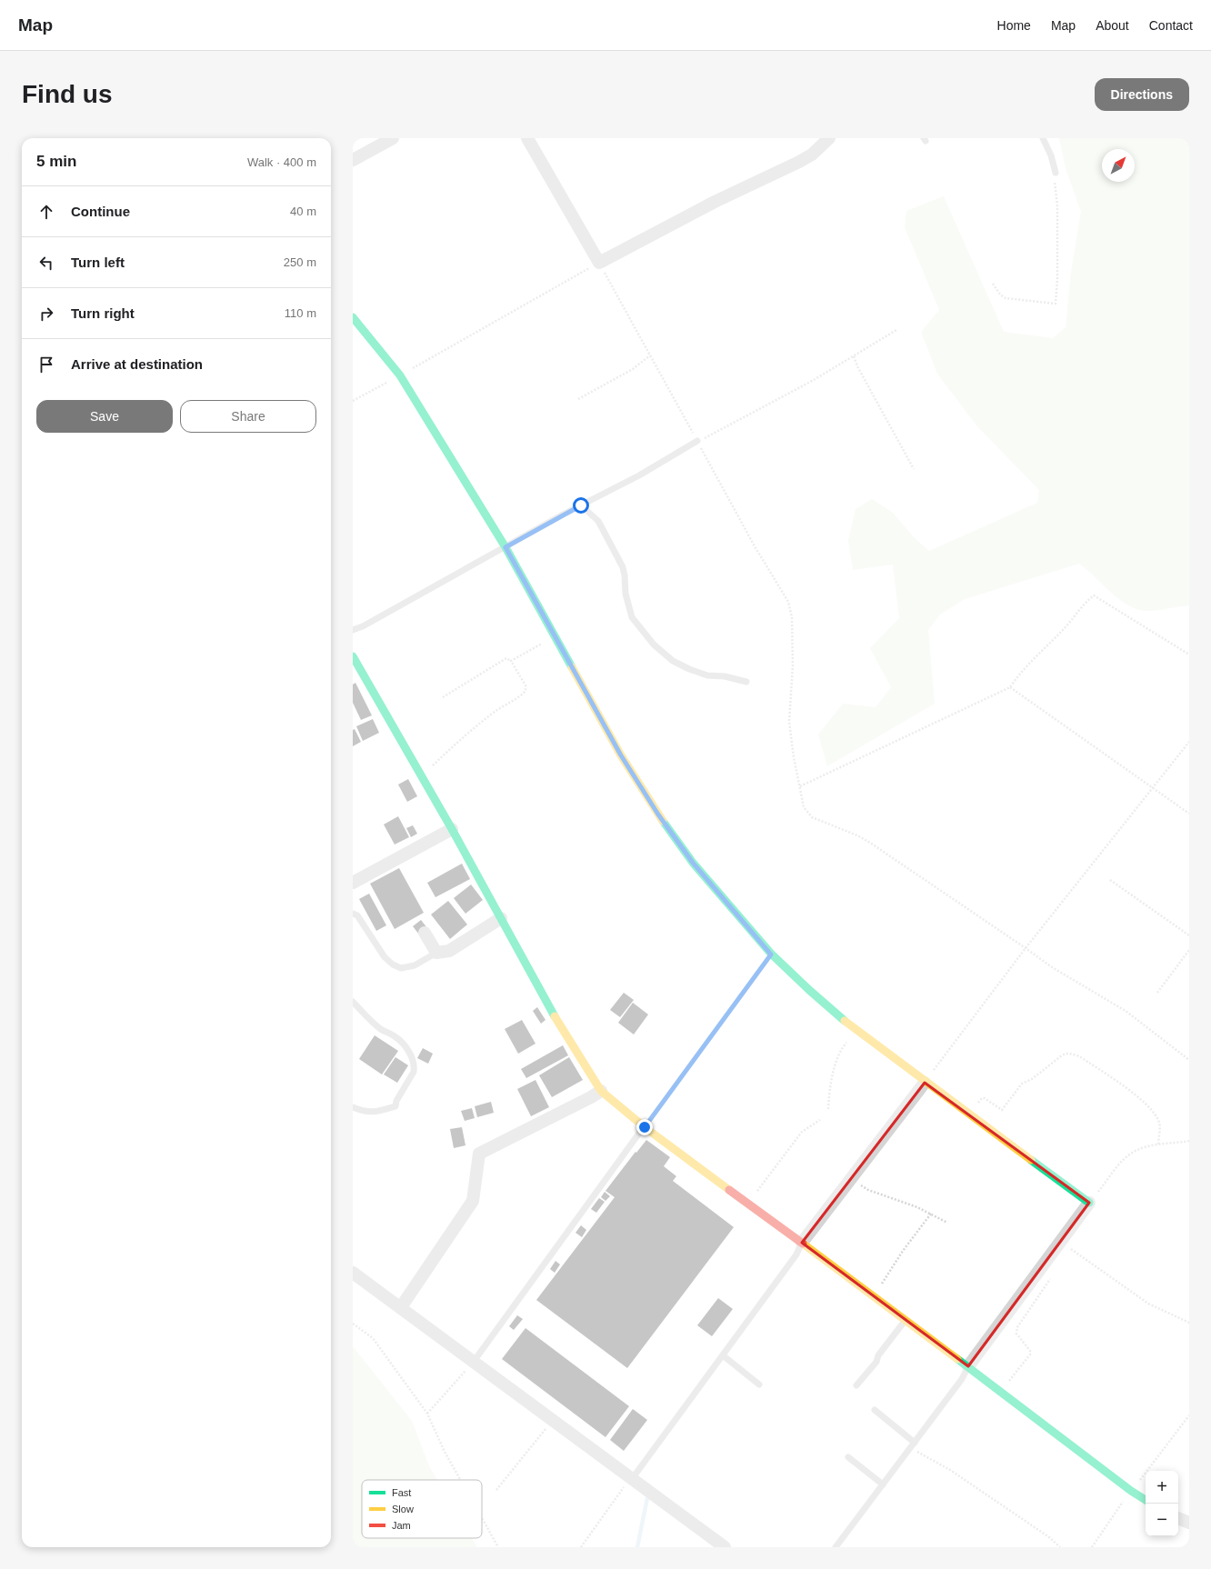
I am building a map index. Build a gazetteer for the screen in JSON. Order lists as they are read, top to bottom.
{
  "legend": ["Fast", "Slow", "Jam"],
  "north": "top right",
  "page": {
    "header": "Map",
    "nav": [
      "Home",
      "Map",
      "About",
      "Contact"
    ],
    "buttons": [
      "Directions",
      ["Save", "Share"]
    ],
    "title": "Find us",
    "heading": ["5 min", "Walk · 400 m"],
    "list": [
      ["Continue", "40 m"],
      ["Turn left", "250 m"],
      ["Turn right", "110 m"],
      "Arrive at destination"
    ],
    "map_buttons": ["+", "−"]
  }
}
